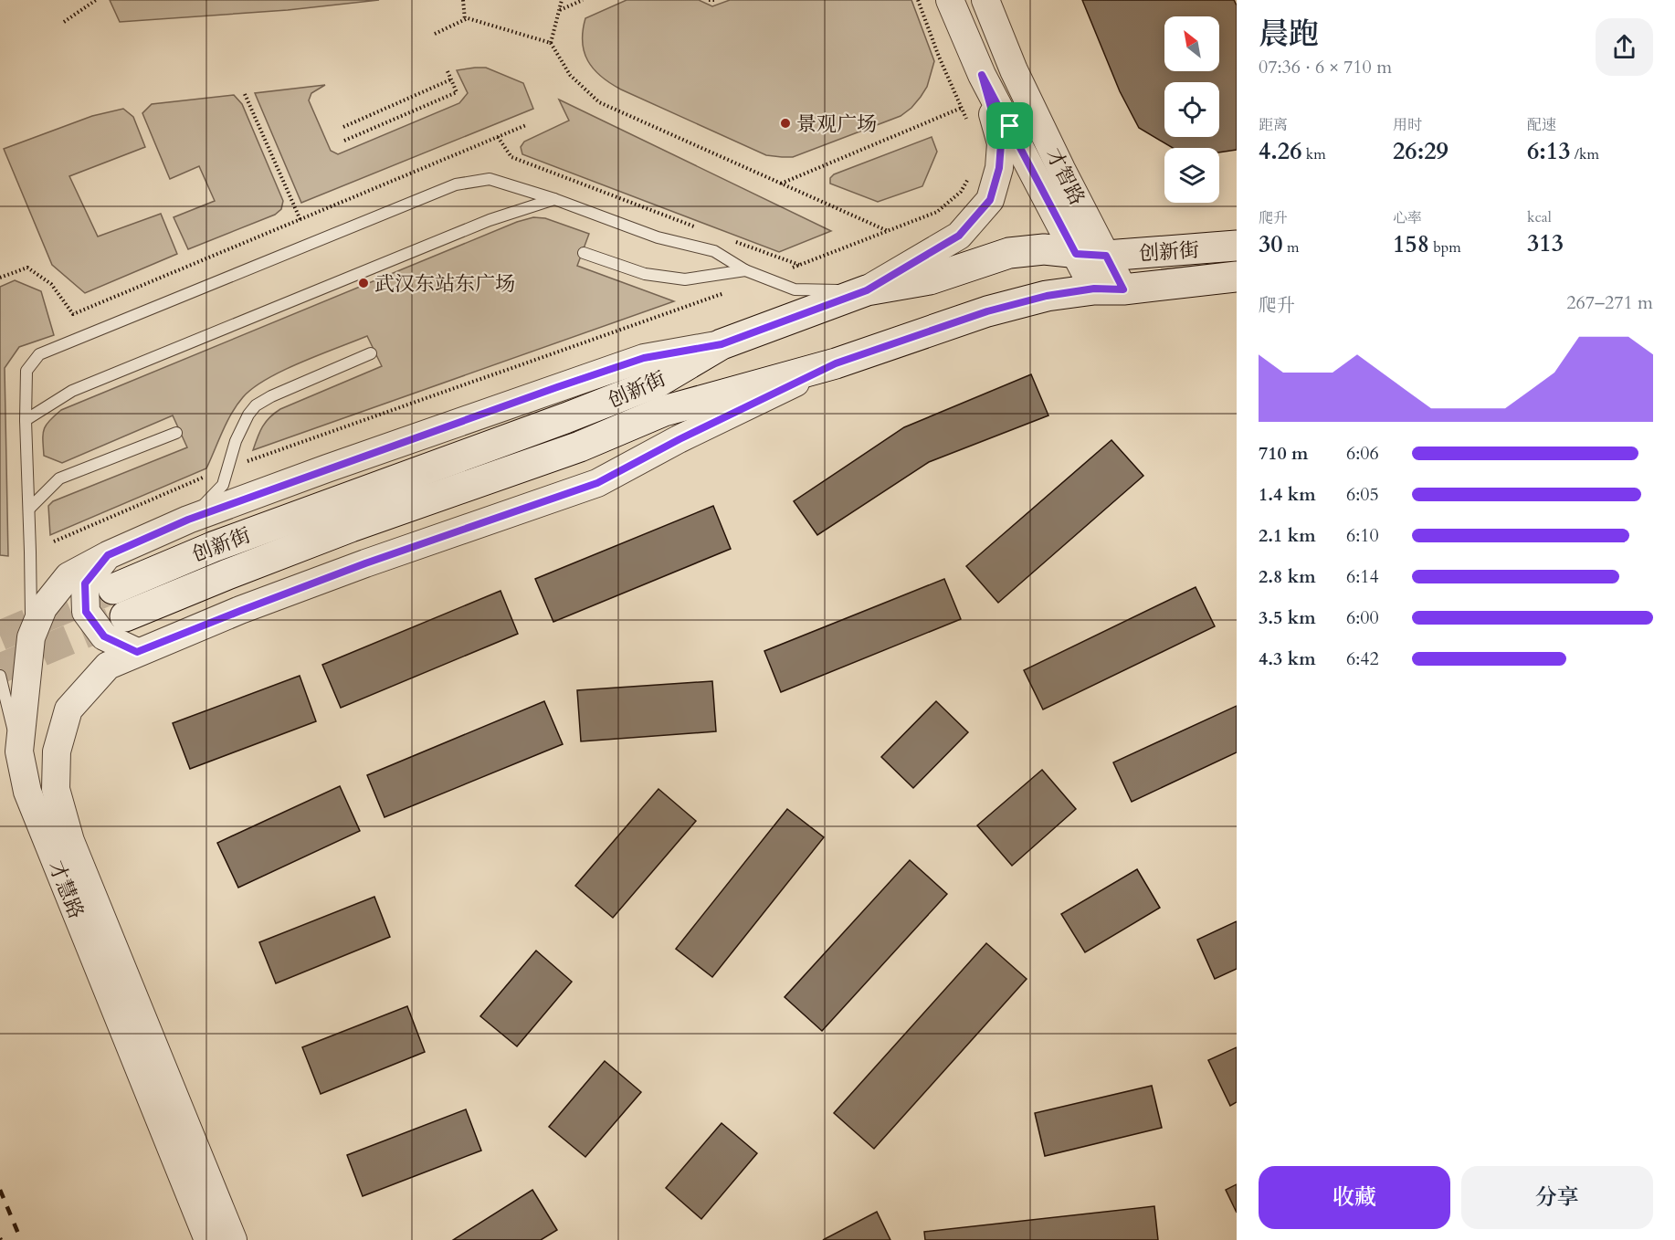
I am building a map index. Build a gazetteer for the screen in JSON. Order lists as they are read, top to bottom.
{
  "streets": {
    "main road": ["创新街"],
    "street": ["才智路", "才慧路"]
  },
  "crossings": [
    ["才智路", "创新街"],
    ["创新街", "才慧路"]
  ],
  "places": ["景观广场", "武汉东站东广场"],
  "north": "top left",
  "page": {
    "heading": ["晨跑", "07:36 · 6 × 710 m"],
    "stats": [
      ["距离", "4.26 km"],
      ["用时", "26:29"],
      ["配速", "6:13 /km"],
      ["爬升", "30 m"],
      ["心率", "158 bpm"],
      ["kcal", "313"]
    ],
    "chart": ["爬升", "267–271 m"],
    "list": [
      {
        "name": "710 m",
        "note": "6:06"
      },
      {
        "name": "1.4 km",
        "note": "6:05"
      },
      {
        "name": "2.1 km",
        "note": "6:10"
      },
      {
        "name": "2.8 km",
        "note": "6:14"
      },
      {
        "name": "3.5 km",
        "note": "6:00"
      },
      {
        "name": "4.3 km",
        "note": "6:42"
      }
    ],
    "buttons": ["收藏", "分享"]
  }
}
